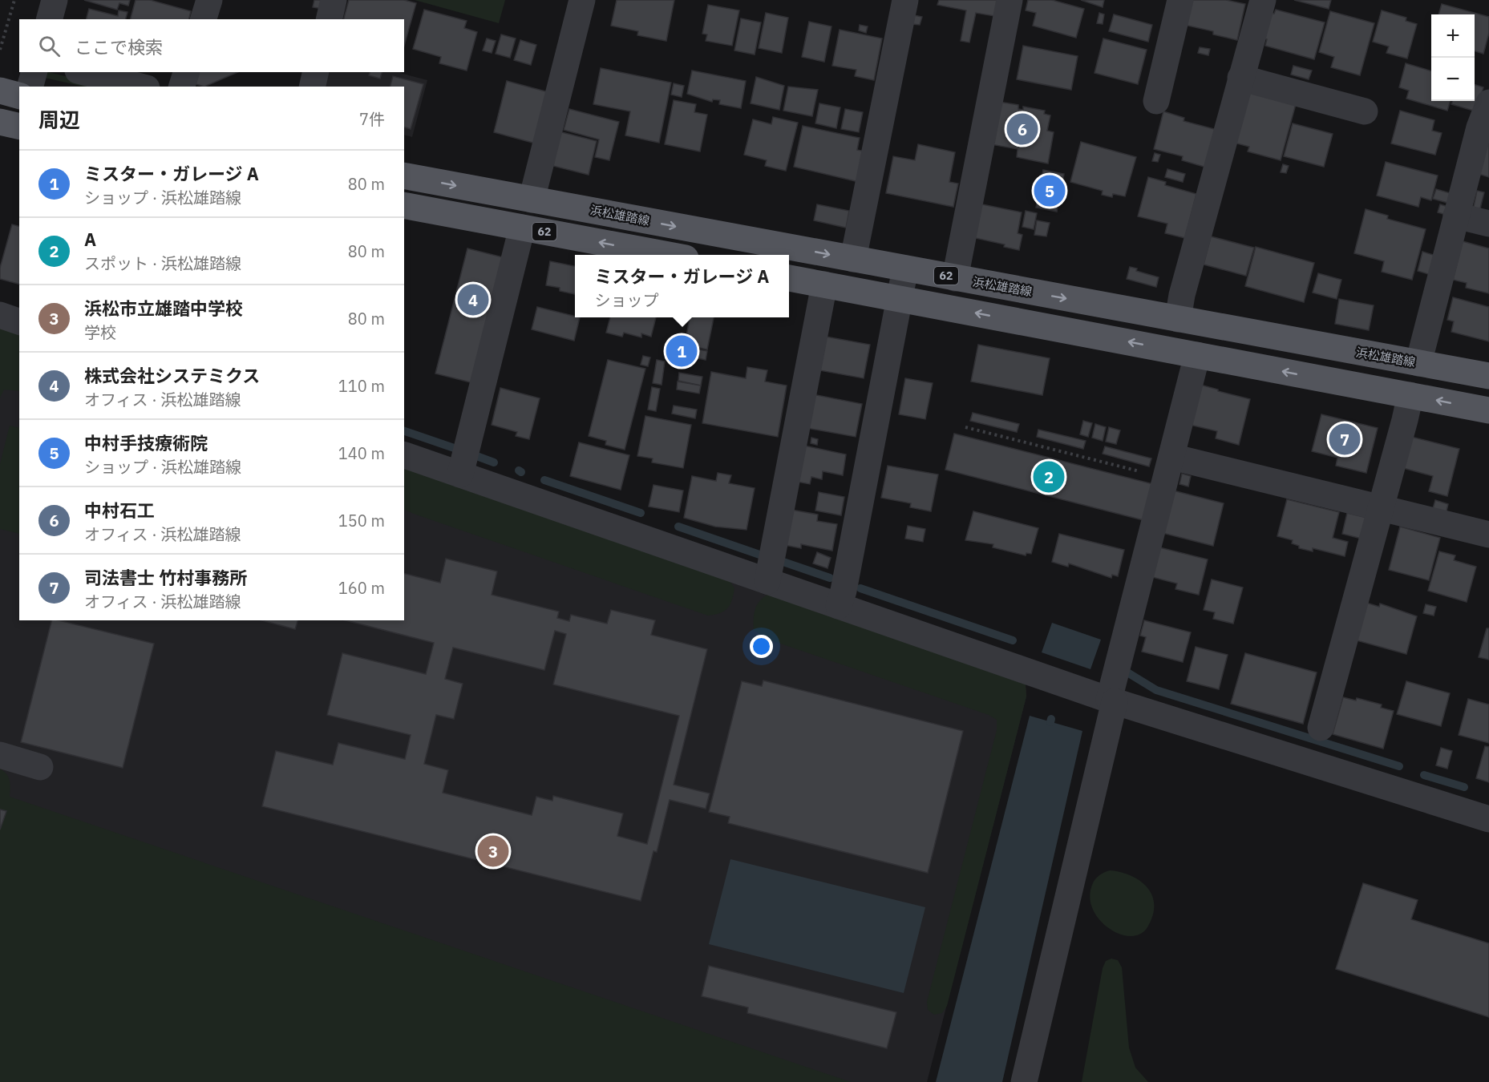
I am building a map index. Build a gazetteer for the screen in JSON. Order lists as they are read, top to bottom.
{
  "streets": {
    "main road": ["浜松雄踏線", "62"]
  },
  "page": {
    "map_buttons": ["+", "−"],
    "search": "ここで検索",
    "heading": ["周辺", "7件"],
    "pins": [
      "6",
      "5",
      "4",
      "1",
      "7",
      "2",
      "3"
    ],
    "list": [
      {
        "mark": "1",
        "name": "ミスター・ガレージ A",
        "note": "ショップ · 浜松雄踏線",
        "value": "80 m"
      },
      {
        "mark": "2",
        "name": "A",
        "note": "スポット · 浜松雄踏線",
        "value": "80 m"
      },
      {
        "mark": "3",
        "name": "浜松市立雄踏中学校",
        "note": "学校",
        "value": "80 m"
      },
      {
        "mark": "4",
        "name": "株式会社システミクス",
        "note": "オフィス · 浜松雄踏線",
        "value": "110 m"
      },
      {
        "mark": "5",
        "name": "中村手技療術院",
        "note": "ショップ · 浜松雄踏線",
        "value": "140 m"
      },
      {
        "mark": "6",
        "name": "中村石工",
        "note": "オフィス · 浜松雄踏線",
        "value": "150 m"
      },
      {
        "mark": "7",
        "name": "司法書士 竹村事務所",
        "note": "オフィス · 浜松雄踏線",
        "value": "160 m"
      }
    ],
    "popup": ["ミスター・ガレージ A", "ショップ"]
  }
}
